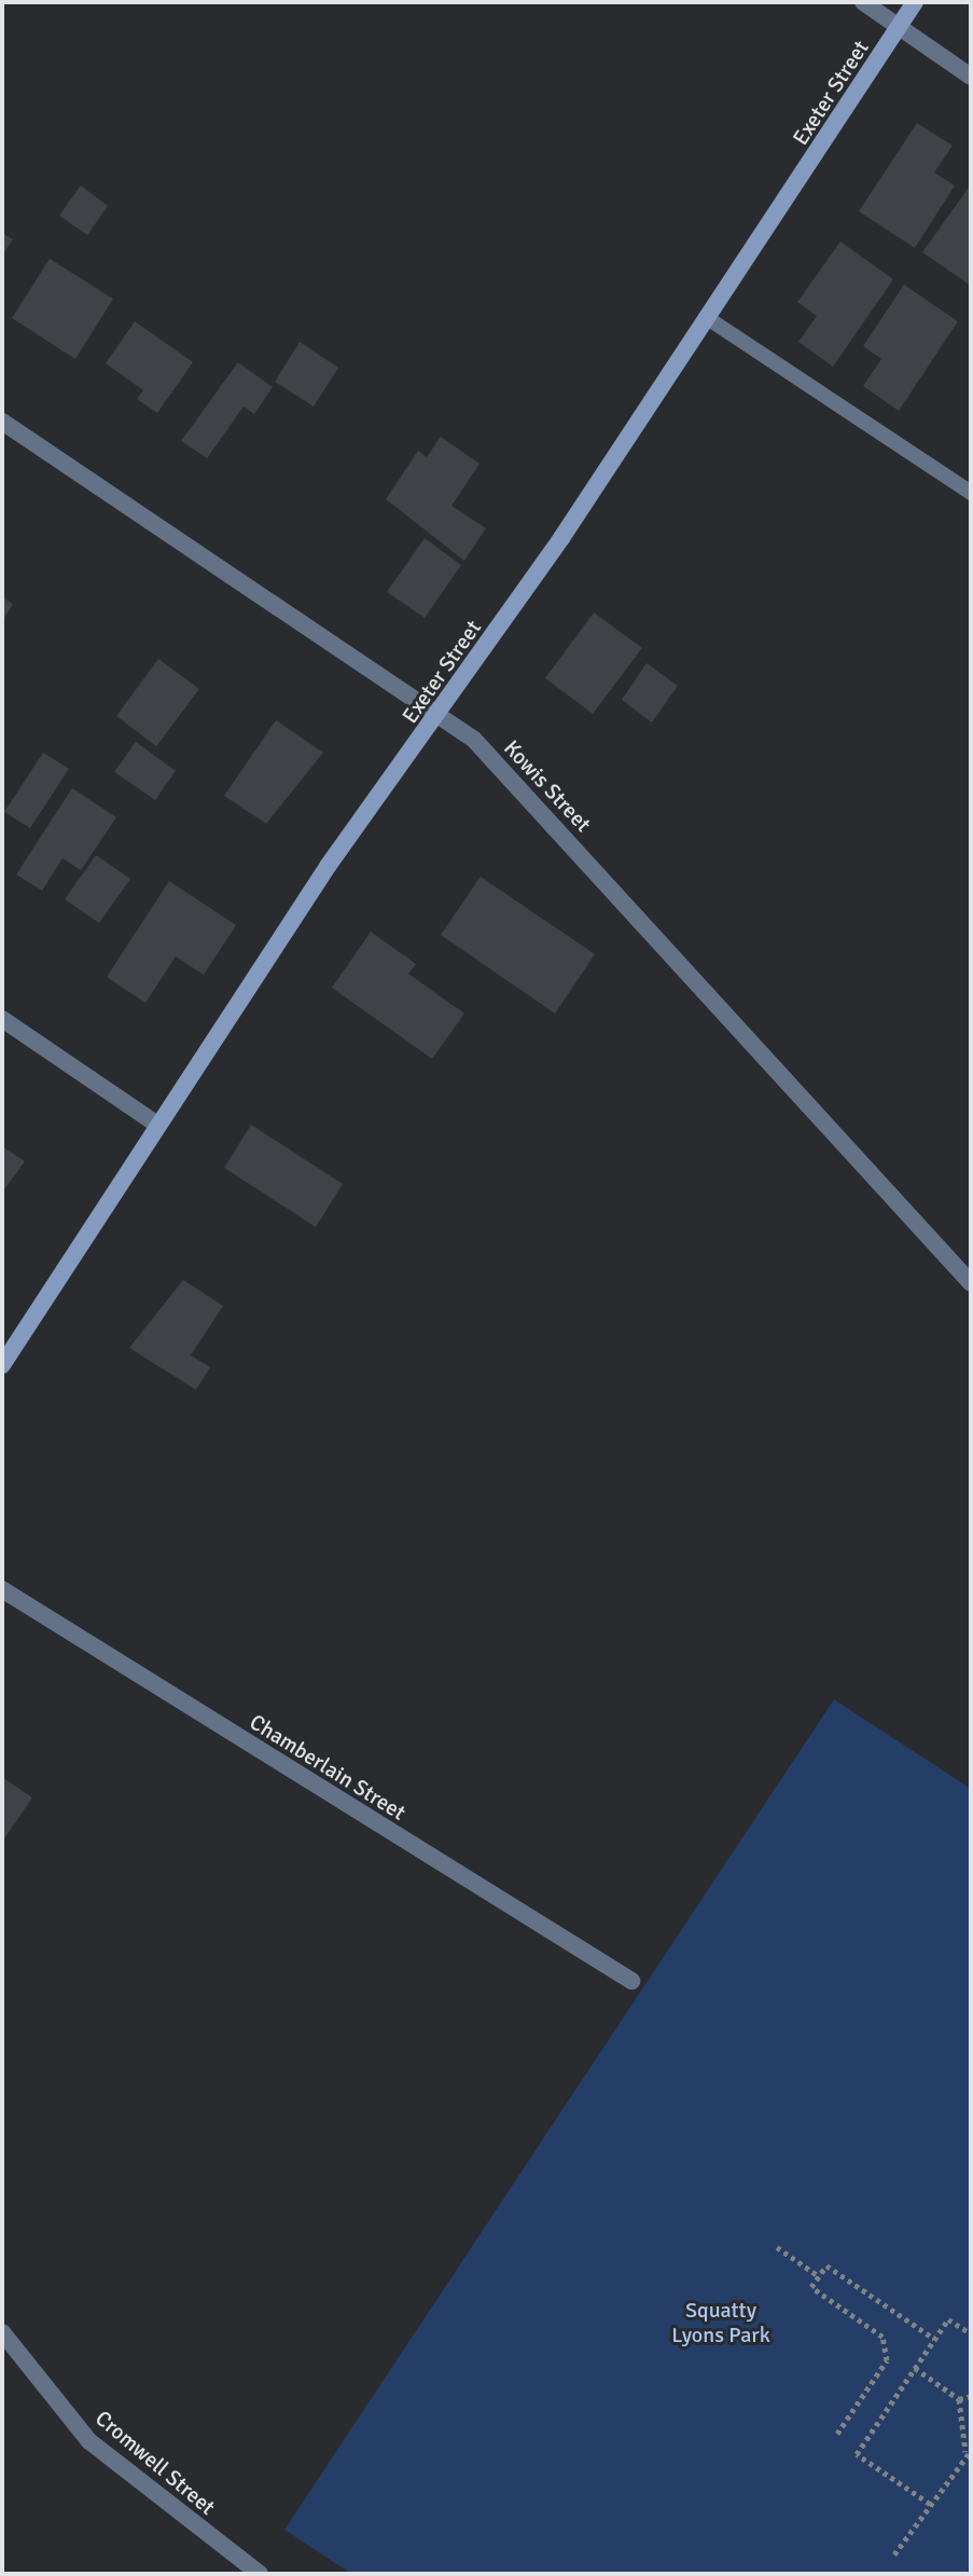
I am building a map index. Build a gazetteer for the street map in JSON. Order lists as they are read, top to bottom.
{
  "streets": {
    "street": [
      "Exeter Street",
      "Kowis Street",
      "Chamberlain Street",
      "Cromwell Street"
    ]
  },
  "crossings": [
    ["Exeter Street", "Kowis Street"]
  ],
  "parks": ["Squatty Lyons Park"]
}
